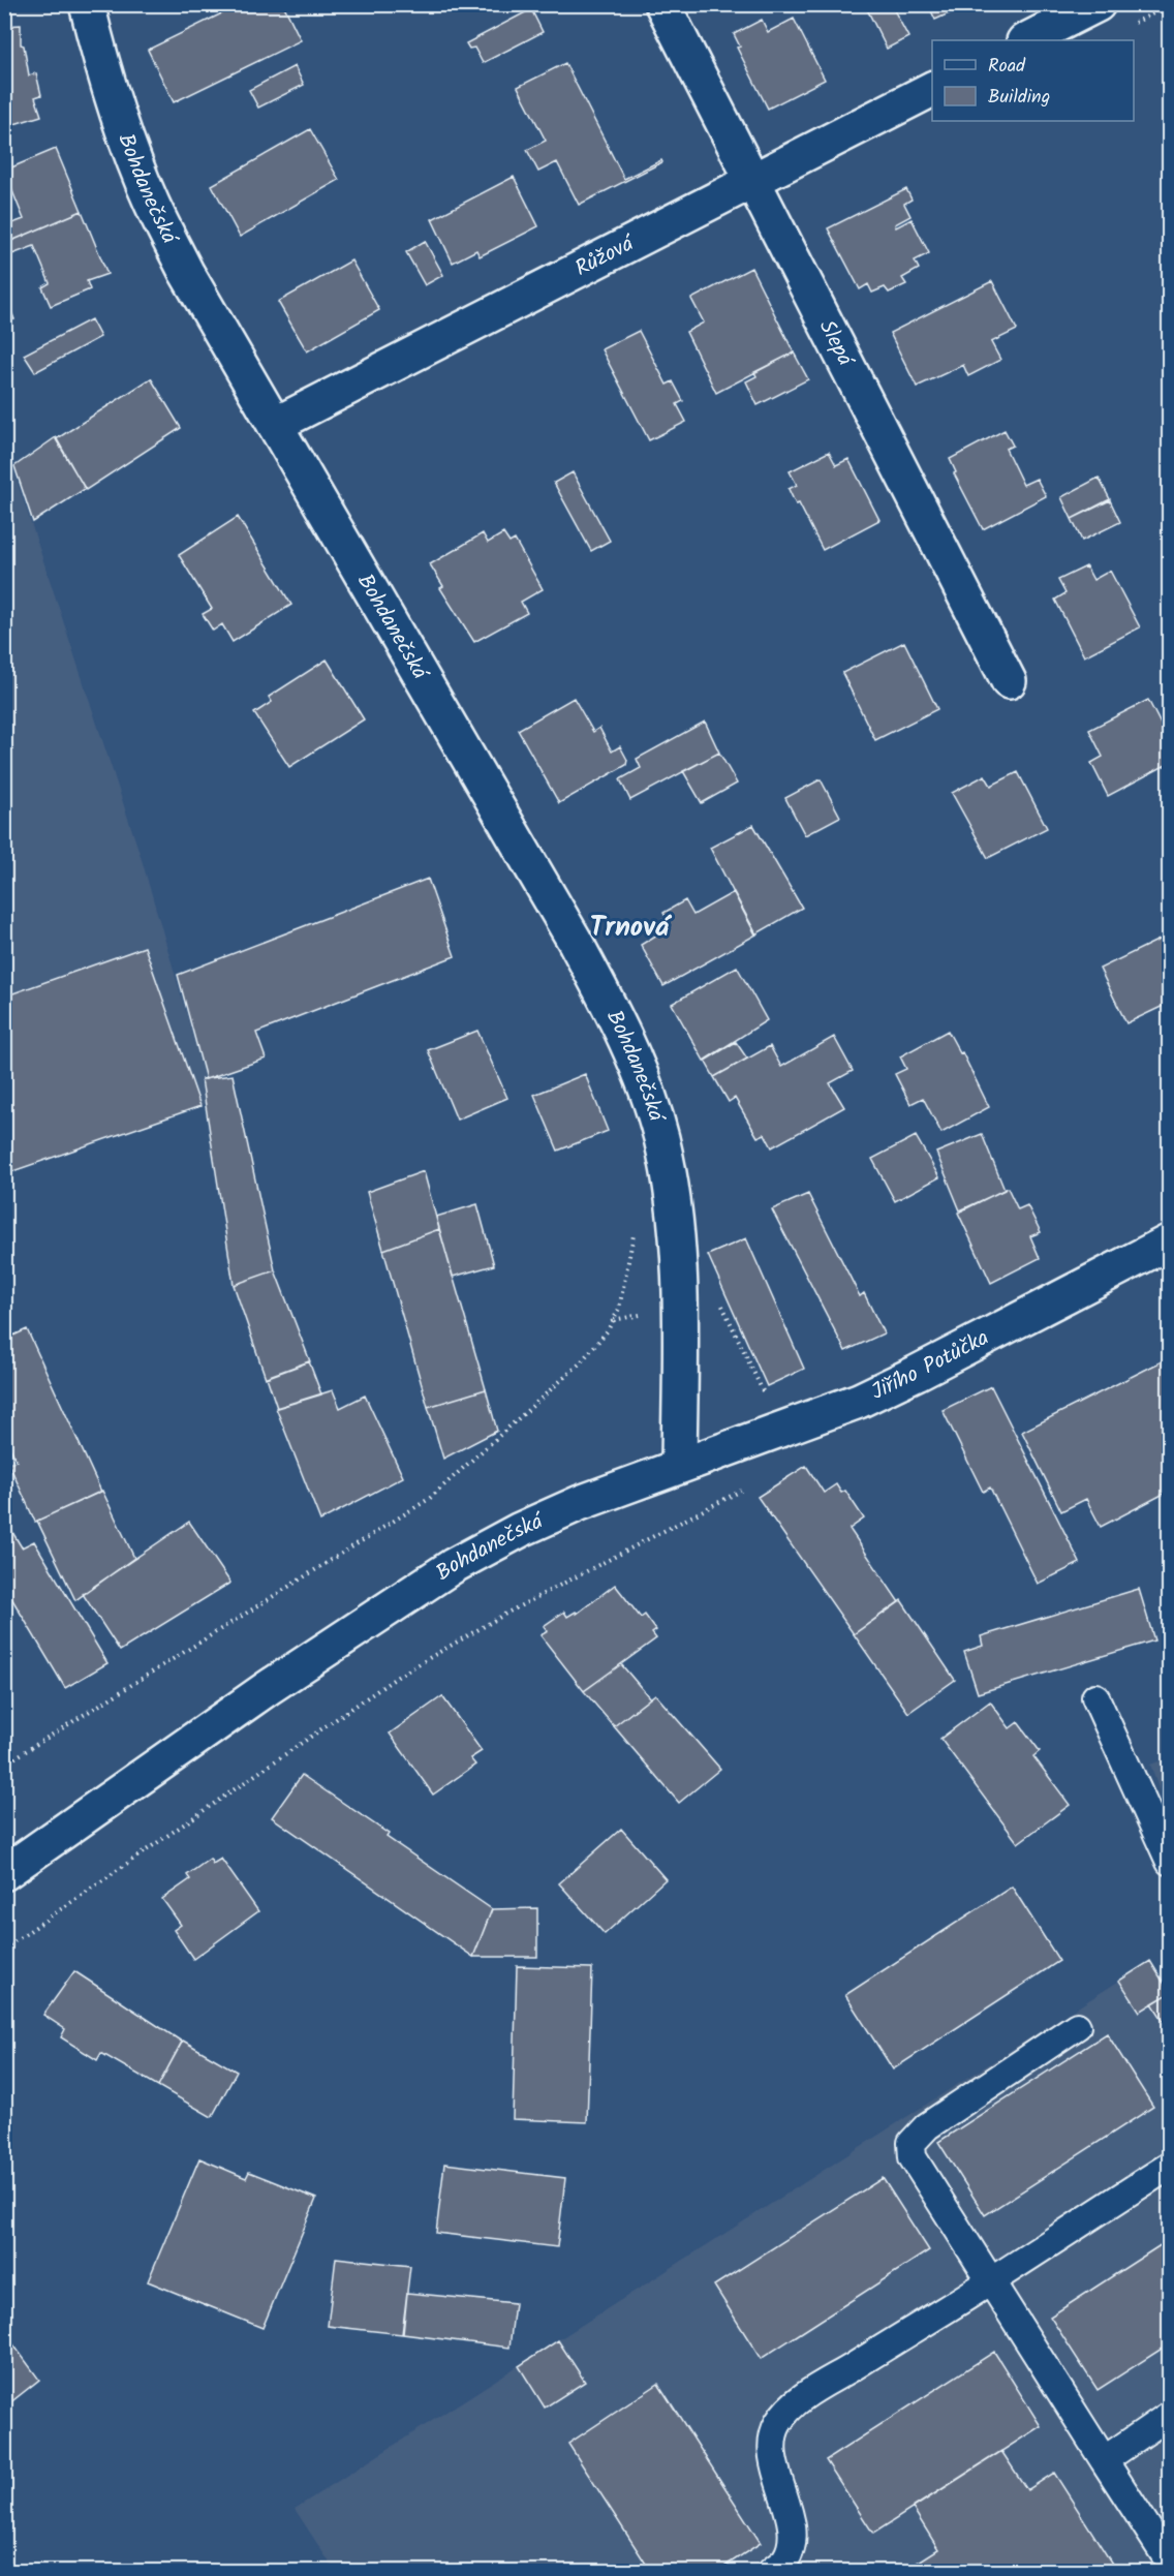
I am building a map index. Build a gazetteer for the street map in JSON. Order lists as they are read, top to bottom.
{
  "streets": {
    "street": [
      "Bohdanečská",
      "Růžová",
      "Slepá",
      "Jiřího Potůčka"
    ]
  },
  "crossings": [
    ["Bohdanečská", "Růžová"],
    ["Bohdanečská", "Jiřího Potůčka"],
    ["Růžová", "Slepá"]
  ],
  "districts": ["Trnová"],
  "legend": ["Road", "Building"]
}
